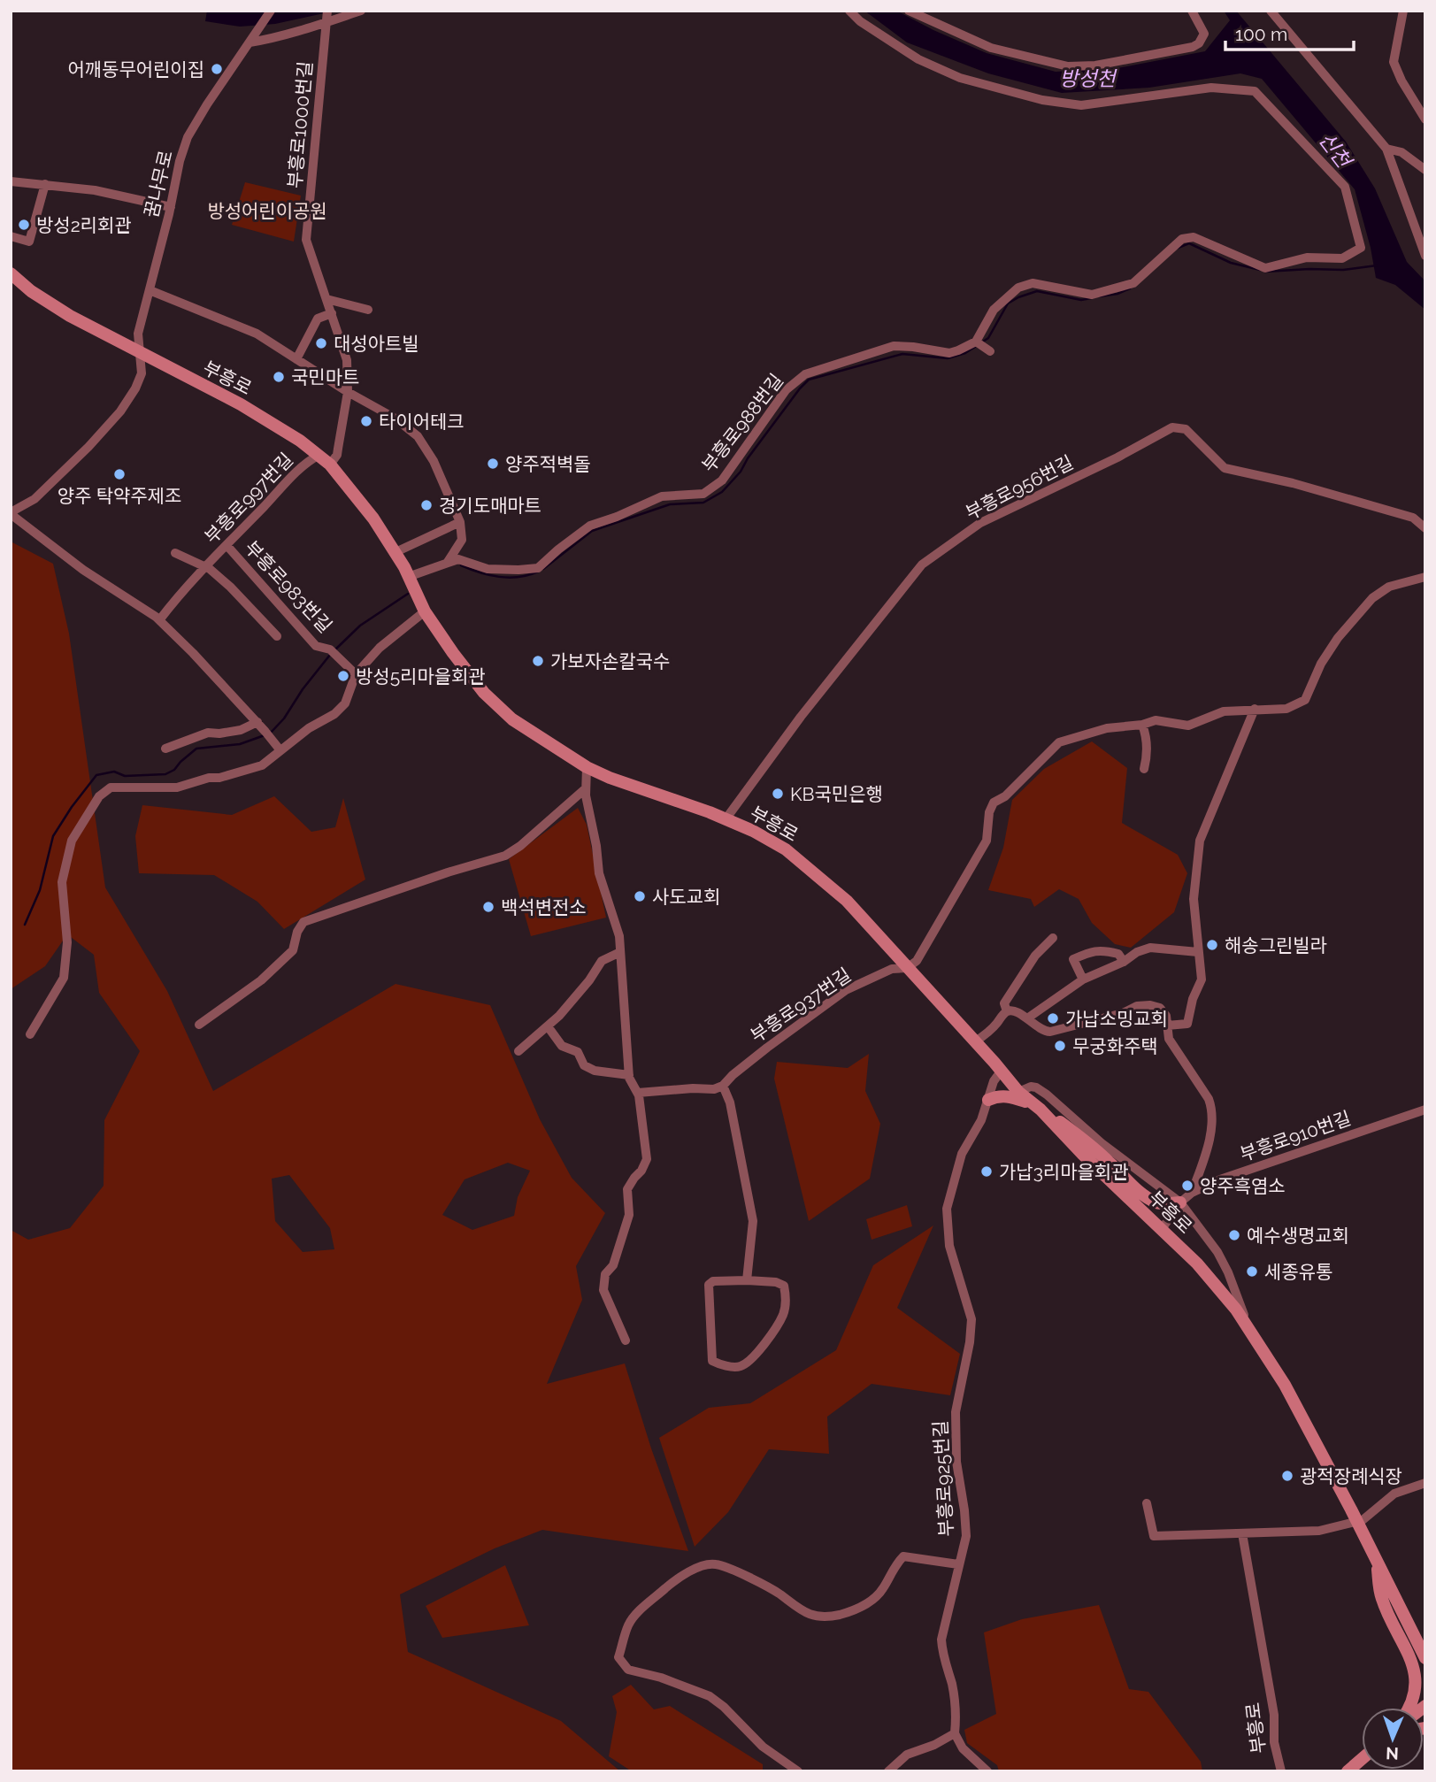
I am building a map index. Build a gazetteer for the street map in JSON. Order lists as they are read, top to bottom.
{
  "streets": {
    "main road": ["부흥로"],
    "street": [
      "부흥로1000번길",
      "꿈나무로",
      "부흥로988번길",
      "부흥로956번길",
      "부흥로997번길",
      "부흥로983번길",
      "부흥로937번길",
      "부흥로910번길",
      "부흥로925번길"
    ]
  },
  "crossings": [
    ["부흥로1000번길", "부흥로"],
    ["꿈나무로", "부흥로"],
    ["부흥로", "부흥로988번길"],
    ["부흥로", "부흥로956번길"],
    ["부흥로", "부흥로997번길"],
    ["부흥로", "부흥로937번길"],
    ["부흥로", "부흥로910번길"],
    ["부흥로", "부흥로925번길"],
    ["부흥로997번길", "부흥로983번길"]
  ],
  "water": ["방성천", "신천"],
  "parks": ["방성어린이공원"],
  "places": [
    "어깨동무어린이집",
    "방성2리회관",
    "대성아트빌",
    "국민마트",
    "타이어테크",
    "양주적벽돌",
    "양주 탁약주제조",
    "경기도매마트",
    "가보자손칼국수",
    "방성5리마을회관",
    "KB국민은행",
    "사도교회",
    "백석변전소",
    "해송그린빌라",
    "가납소밍교회",
    "무궁화주택",
    "가납3리마을회관",
    "양주흑염소",
    "예수생명교회",
    "세종유통",
    "광적장례식장"
  ],
  "scale_bar": "100 m",
  "north": "bottom"
}
